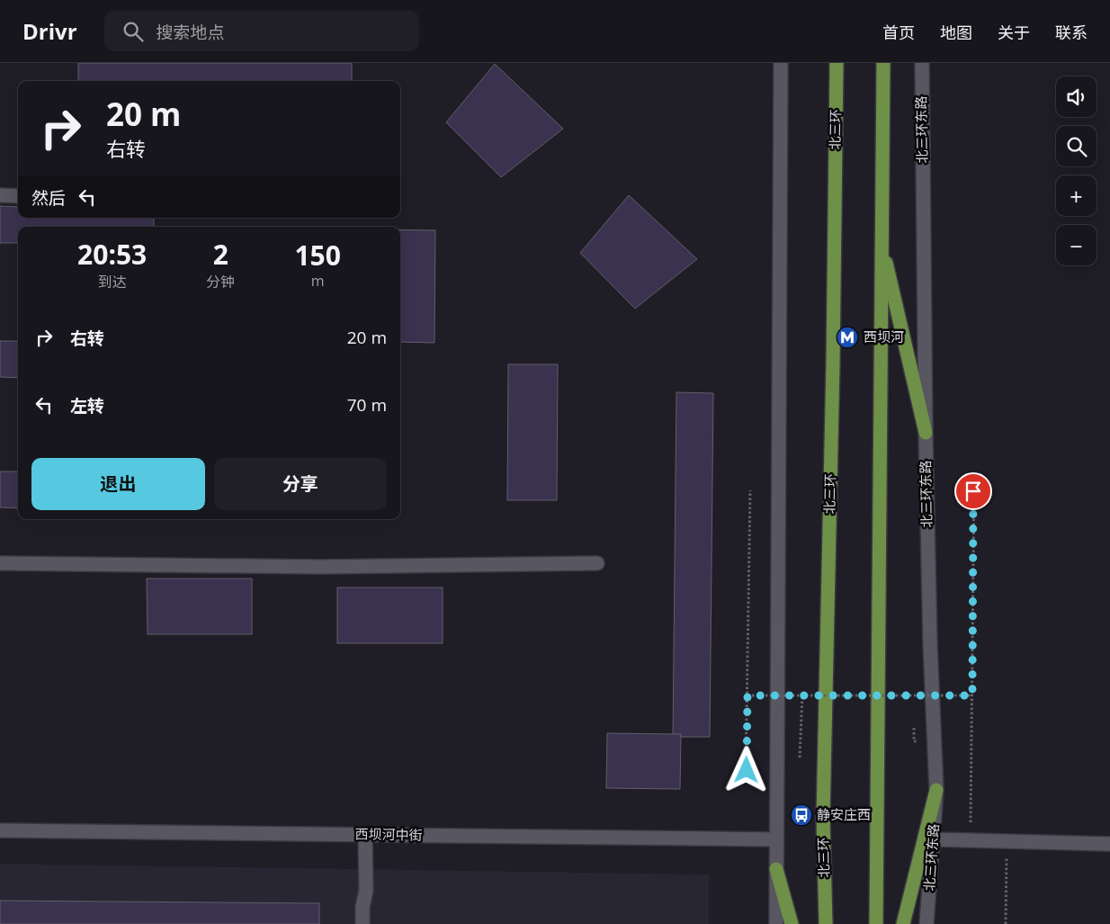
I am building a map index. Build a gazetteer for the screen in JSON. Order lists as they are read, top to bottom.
{
  "streets": {
    "highway": ["北三环"],
    "street": ["北三环东路", "西坝河中街"]
  },
  "places": {
    "metro station": ["西坝河"],
    "bus stop": ["静安庄西"]
  },
  "page": {
    "header": "Drivr",
    "search": "搜索地点",
    "nav": [
      "首页",
      "地图",
      "关于",
      "联系"
    ],
    "map_buttons": ["+", "−"],
    "turn": ["20 m", "右转"],
    "then": "然后",
    "eta": [
      "20:53",
      "到达",
      "2",
      "分钟",
      "150",
      "m"
    ],
    "list": [
      {
        "name": "右转",
        "value": "20 m"
      },
      {
        "name": "左转",
        "value": "70 m"
      }
    ],
    "buttons": ["退出", "分享"]
  }
}
